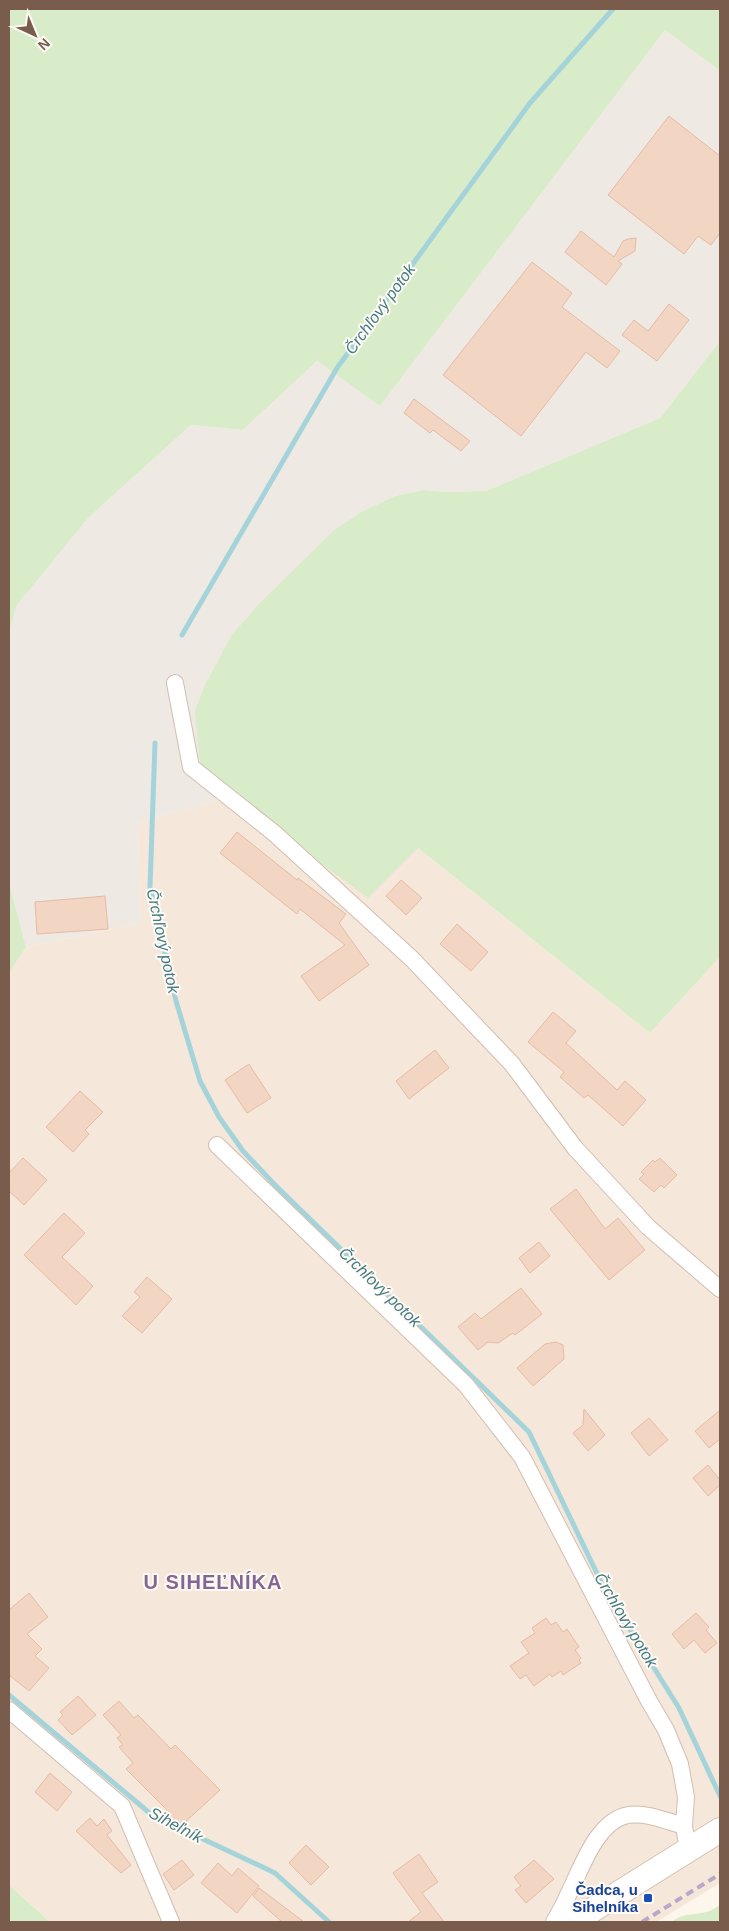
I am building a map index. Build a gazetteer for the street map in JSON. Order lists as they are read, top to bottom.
{
  "districts": ["U SIHEĽNÍKA"],
  "water": ["Črchľový potok", "Siheľník"],
  "places": {
    "transit": ["Čadca, u Sihelníka"]
  },
  "north": "bottom right"
}
